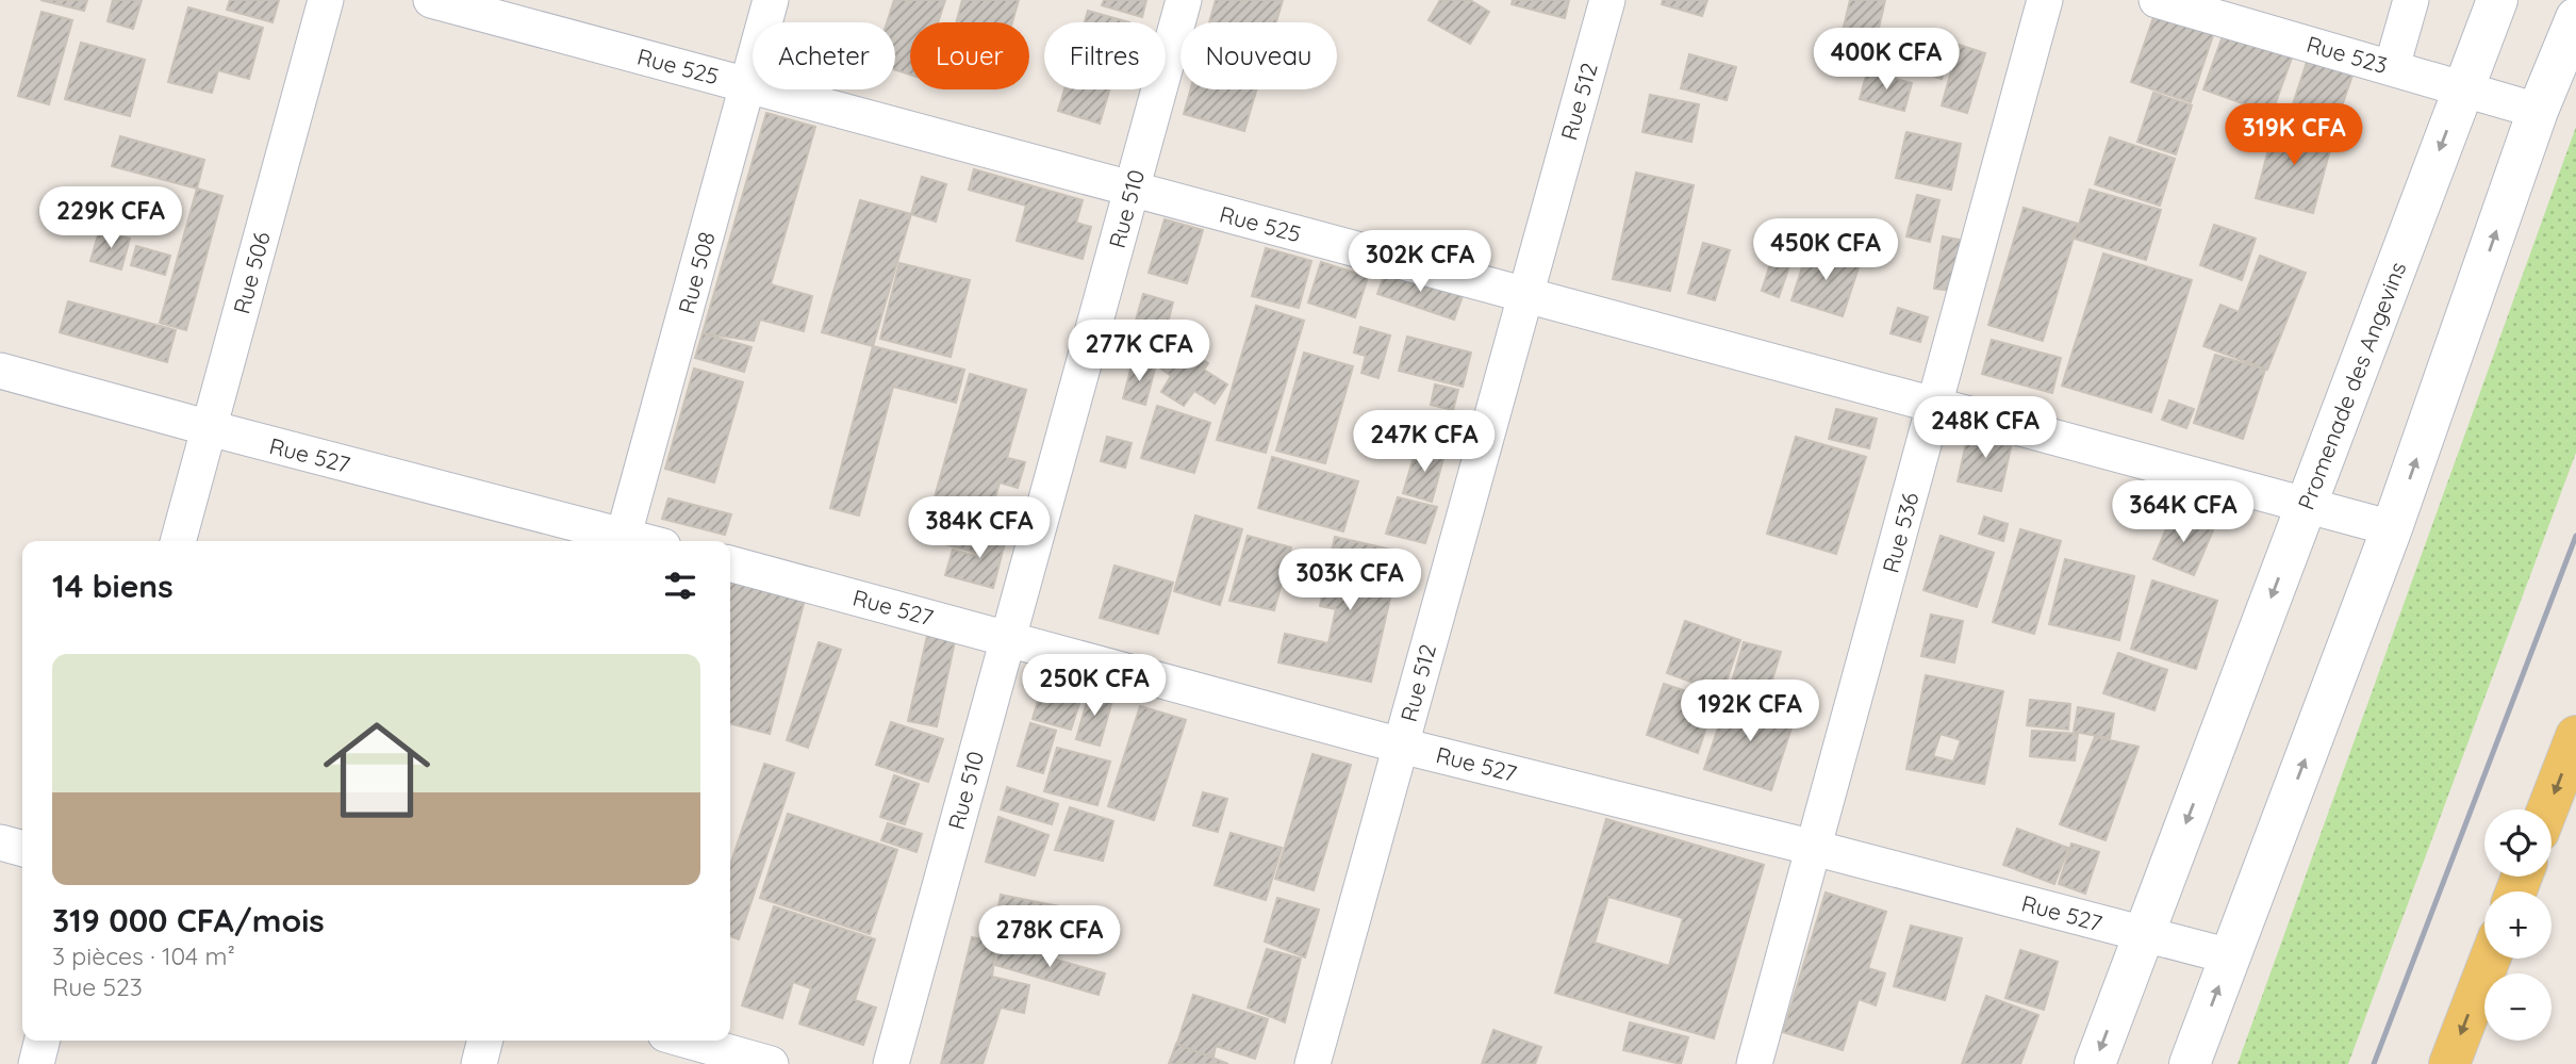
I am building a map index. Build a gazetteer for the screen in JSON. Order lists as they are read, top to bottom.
{
  "streets": {
    "street": [
      "Rue 523",
      "Rue 525",
      "Rue 512",
      "Rue 510",
      "Rue 506",
      "Rue 508",
      "Promenade des Angevins",
      "Rue 527",
      "Rue 536"
    ]
  },
  "crossings": [
    ["Rue 523", "Promenade des Angevins"],
    ["Rue 525", "Rue 512"],
    ["Rue 525", "Rue 510"],
    ["Rue 525", "Rue 508"],
    ["Rue 525", "Promenade des Angevins"],
    ["Rue 525", "Rue 536"],
    ["Rue 512", "Rue 527"],
    ["Rue 510", "Rue 527"],
    ["Rue 506", "Rue 527"],
    ["Rue 508", "Rue 527"],
    ["Promenade des Angevins", "Rue 527"],
    ["Rue 527", "Rue 536"]
  ],
  "page": {
    "chip": [
      "Acheter",
      "Louer",
      "Filtres",
      "Nouveau"
    ],
    "price": [
      "400K CFA",
      "319K CFA",
      "229K CFA",
      "450K CFA",
      "302K CFA",
      "277K CFA",
      "248K CFA",
      "247K CFA",
      "364K CFA",
      "384K CFA",
      "303K CFA",
      "250K CFA",
      "192K CFA",
      "278K CFA"
    ],
    "heading": "14 biens",
    "list": [
      {
        "name": "319 000 CFA/mois",
        "note": "3 pièces · 104 m² · Rue 523"
      }
    ],
    "map_buttons": ["+", "−"]
  }
}
